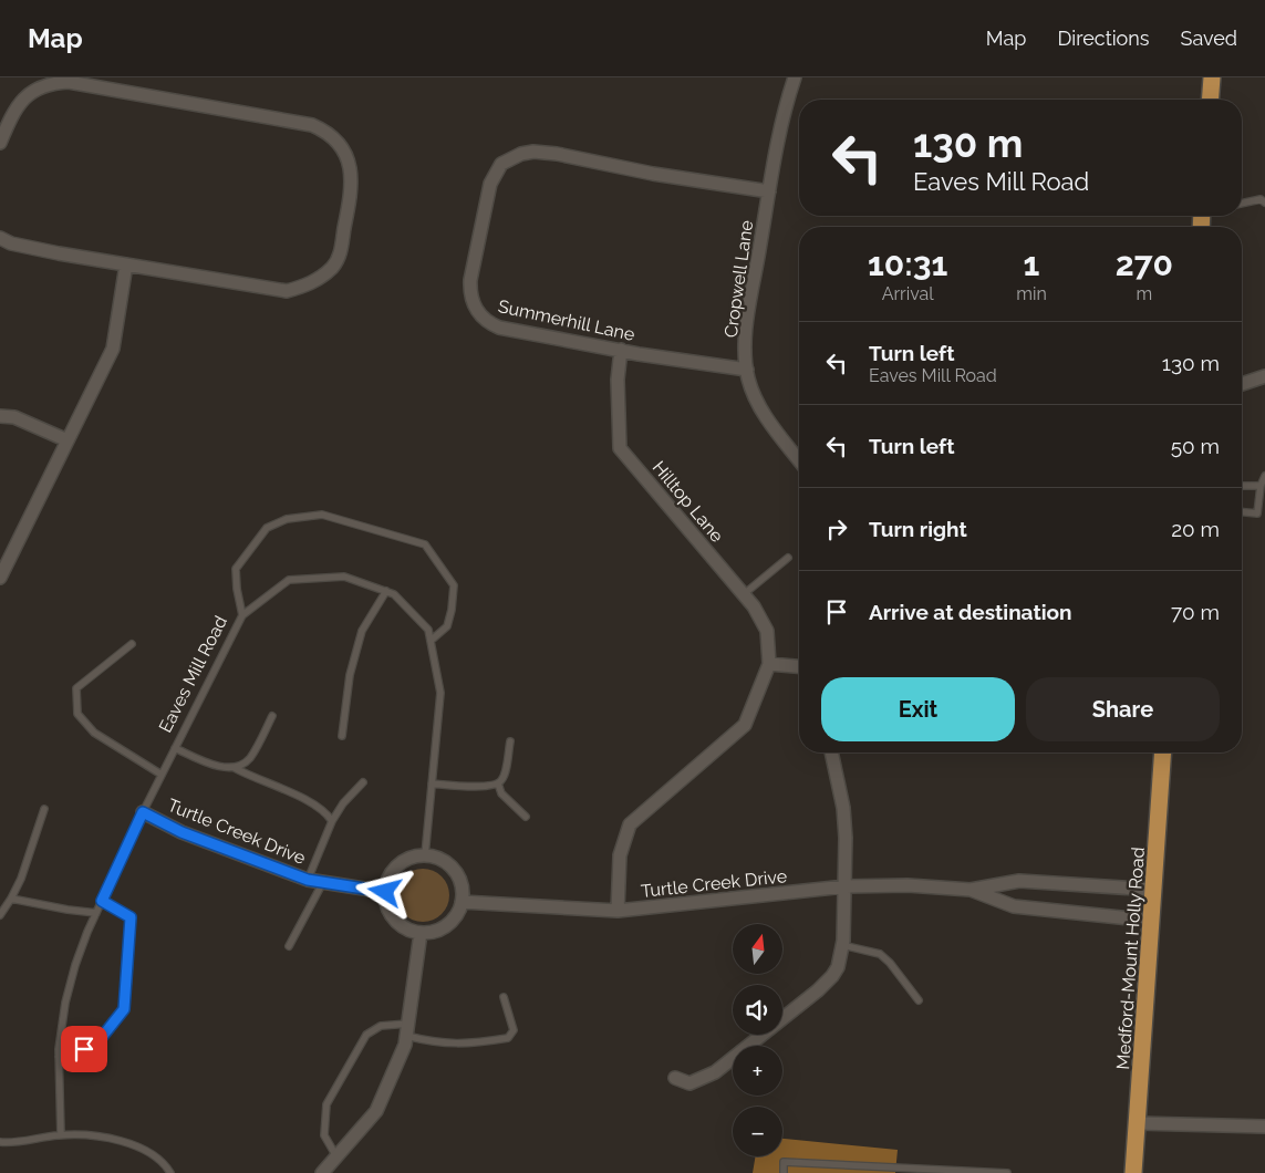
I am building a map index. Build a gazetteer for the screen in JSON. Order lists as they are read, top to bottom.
{
  "streets": {
    "main road": ["Medford-Mount Holly Road"],
    "street": [
      "Cropwell Lane",
      "Summerhill Lane",
      "Hilltop Lane",
      "Turtle Creek Drive"
    ],
    "lane": ["Eaves Mill Road"]
  },
  "crossings": [
    ["Cropwell Lane", "Summerhill Lane"],
    ["Summerhill Lane", "Hilltop Lane"],
    ["Hilltop Lane", "Turtle Creek Drive"],
    ["Eaves Mill Road", "Turtle Creek Drive"],
    ["Turtle Creek Drive", "Medford-Mount Holly Road"]
  ],
  "north": "top",
  "page": {
    "header": "Map",
    "nav": ["Map", "Directions", "Saved"],
    "turn": ["130 m", "Eaves Mill Road"],
    "eta": [
      "10:31",
      "Arrival",
      "1",
      "min",
      "270",
      "m"
    ],
    "list": [
      {
        "name": "Turn left",
        "note": "Eaves Mill Road",
        "value": "130 m"
      },
      {
        "name": "Turn left",
        "value": "50 m"
      },
      {
        "name": "Turn right",
        "value": "20 m"
      },
      {
        "name": "Arrive at destination",
        "value": "70 m"
      }
    ],
    "buttons": ["Exit", "Share"],
    "map_buttons": ["+", "−"]
  }
}
